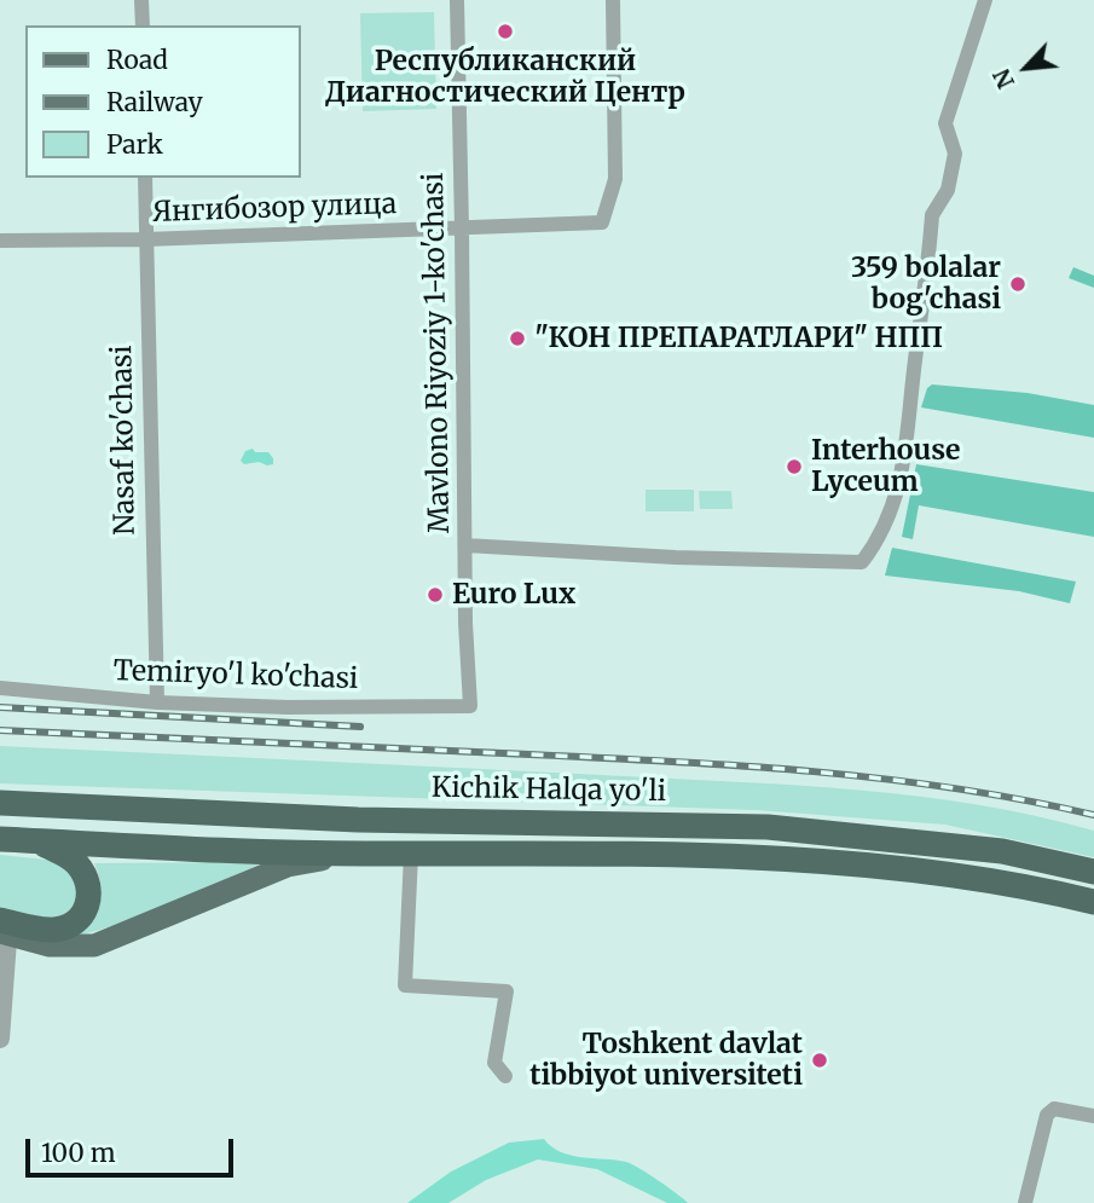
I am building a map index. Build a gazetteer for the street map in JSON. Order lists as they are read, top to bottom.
{
  "streets": {
    "highway": ["Kichik Halqa yo'li"],
    "street": [
      "Янгибозор улица",
      "Mavlono Riyoziy 1-ko'chasi",
      "Nasaf ko'chasi",
      "Temiryo'l ko'chasi"
    ]
  },
  "crossings": [
    ["Янгибозор улица", "Mavlono Riyoziy 1-ko'chasi"],
    ["Янгибозор улица", "Nasaf ko'chasi"],
    ["Mavlono Riyoziy 1-ko'chasi", "Temiryo'l ko'chasi"],
    ["Nasaf ko'chasi", "Temiryo'l ko'chasi"]
  ],
  "places": [
    "Республиканский Диагностический Центр",
    "359 bolalar bog'chasi",
    "\"КОН ПРЕПАРАТЛАРИ\" НПП",
    "Interhouse Lyceum",
    "Euro Lux",
    "Toshkent davlat tibbiyot universiteti"
  ],
  "legend": ["Road", "Railway", "Park"],
  "scale_bar": "100 m",
  "north": "bottom left"
}
